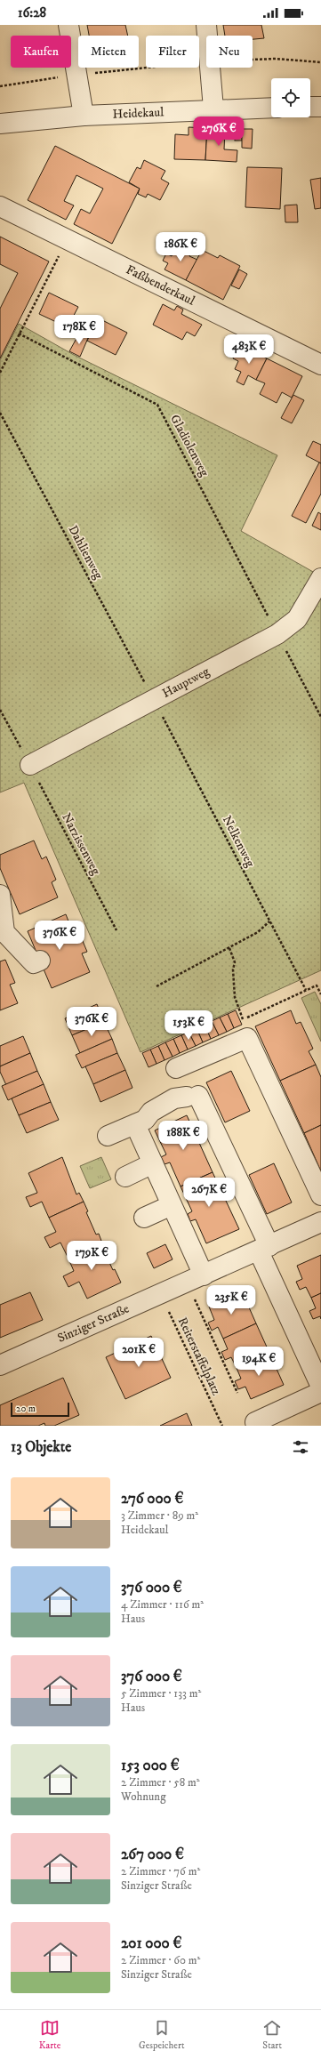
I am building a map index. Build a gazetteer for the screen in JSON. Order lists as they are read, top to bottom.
{
  "streets": {
    "street": [
      "Heidekaul",
      "Faßbenderkaul",
      "Hauptweg",
      "Sinziger Straße"
    ],
    "path": [
      "Gladiolenweg",
      "Dahlienweg",
      "Nelkenweg",
      "Narzissenweg",
      "Reiterstaffelplatz"
    ]
  },
  "crossings": [
    ["Gladiolenweg", "Hauptweg"],
    ["Dahlienweg", "Hauptweg"],
    ["Dahlienweg", "Nelkenweg"],
    ["Hauptweg", "Nelkenweg"],
    ["Hauptweg", "Narzissenweg"],
    ["Sinziger Straße", "Reiterstaffelplatz"]
  ],
  "scale_bar": "20 m",
  "page": {
    "status": "16:28",
    "chip": [
      "Kaufen",
      "Mieten",
      "Filter",
      "Neu"
    ],
    "price": [
      "276K €",
      "186K €",
      "178K €",
      "483K €",
      "376K €",
      "376K €",
      "153K €",
      "188K €",
      "267K €",
      "179K €",
      "235K €",
      "201K €",
      "194K €"
    ],
    "scale": "20 m",
    "heading": "13 Objekte",
    "list": [
      {
        "name": "276 000 €",
        "note": "3 Zimmer · 89 m² · Heidekaul"
      },
      {
        "name": "376 000 €",
        "note": "4 Zimmer · 116 m² · Haus"
      },
      {
        "name": "376 000 €",
        "note": "5 Zimmer · 133 m² · Haus"
      },
      {
        "name": "153 000 €",
        "note": "2 Zimmer · 58 m² · Wohnung"
      },
      {
        "name": "267 000 €",
        "note": "2 Zimmer · 76 m² · Sinziger Straße"
      },
      {
        "name": "201 000 €",
        "note": "2 Zimmer · 60 m² · Sinziger Straße"
      }
    ],
    "tabs": ["Karte", "Gespeichert", "Start"]
  }
}
